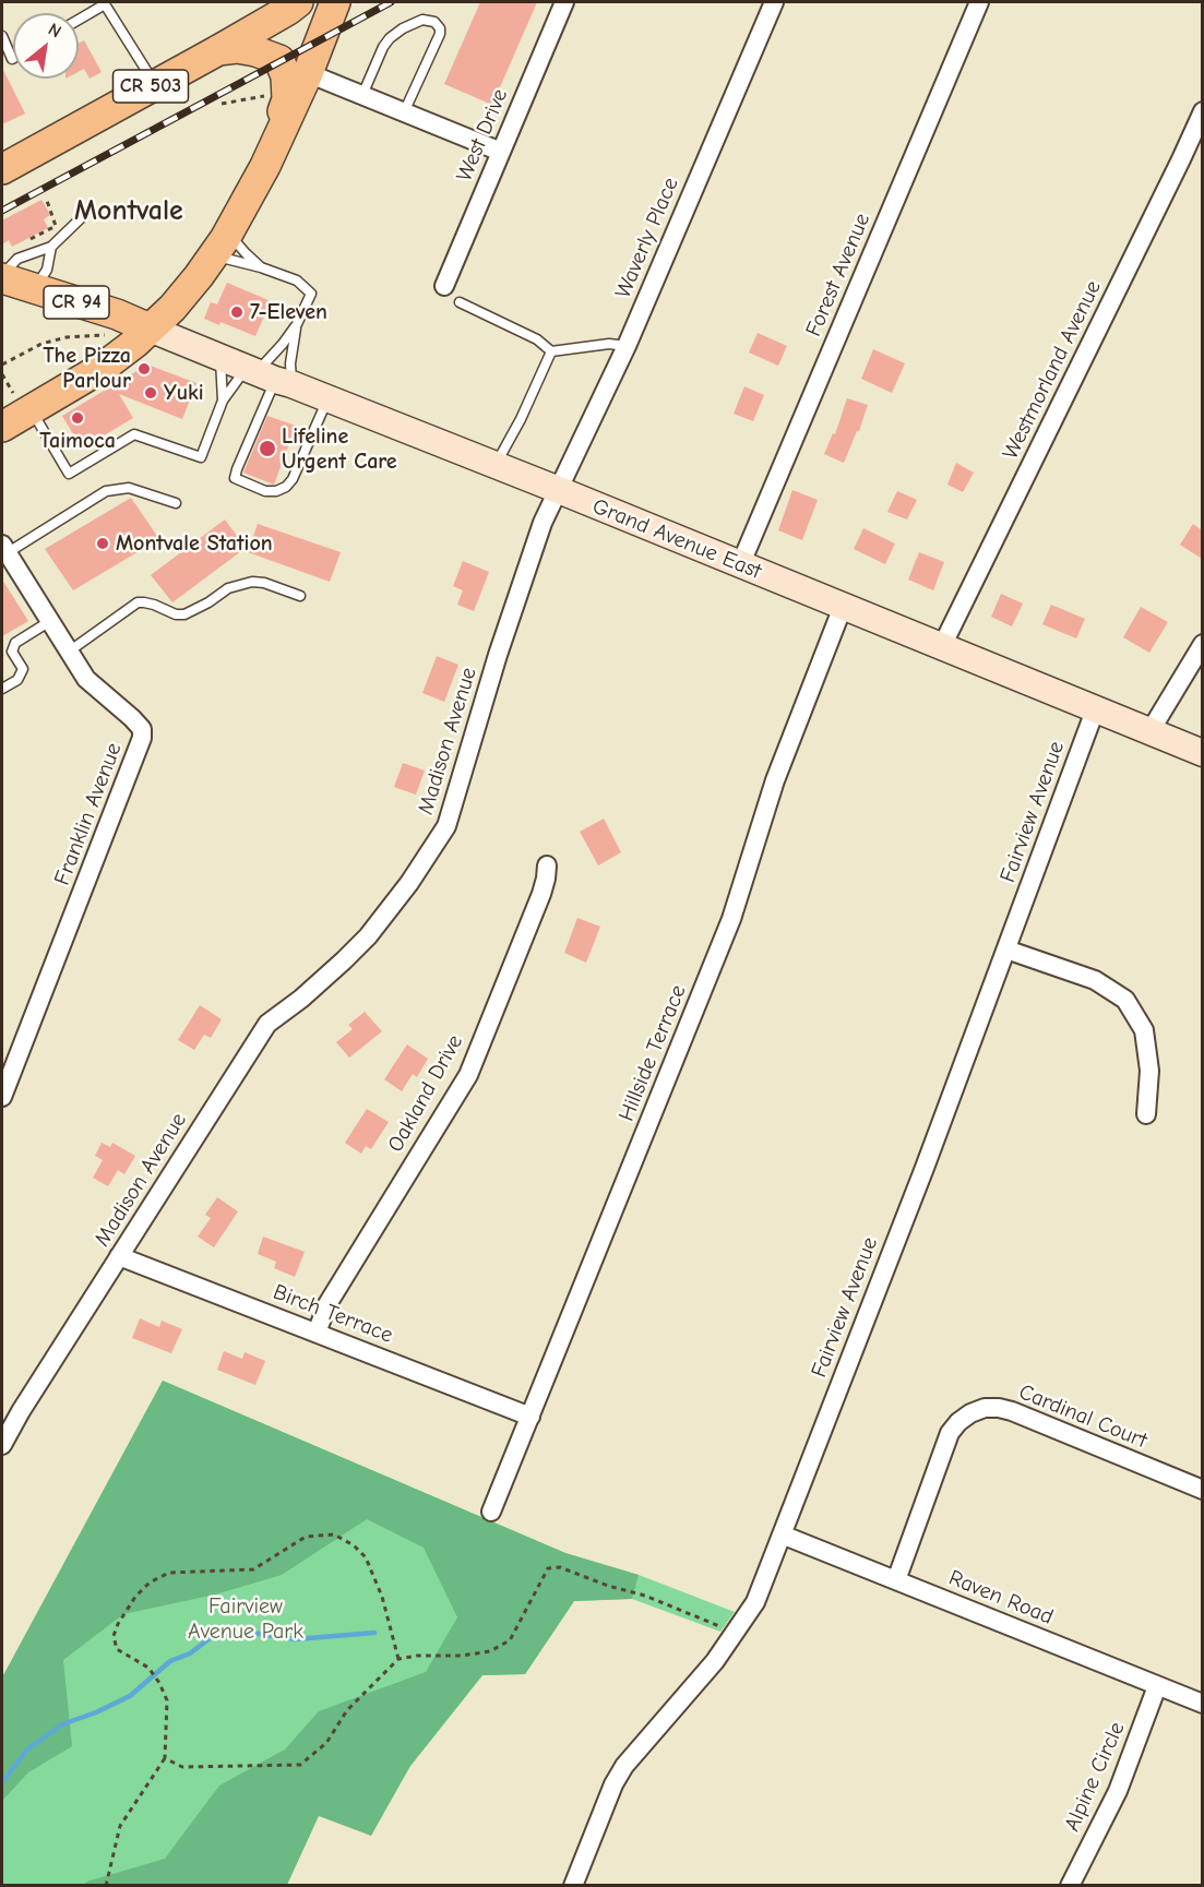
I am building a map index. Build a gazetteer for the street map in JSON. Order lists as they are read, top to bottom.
{
  "streets": {
    "main road": ["CR 503", "CR 94", "Grand Avenue East"],
    "street": [
      "West Drive",
      "Waverly Place",
      "Forest Avenue",
      "Westmorland Avenue",
      "Madison Avenue",
      "Fairview Avenue",
      "Franklin Avenue",
      "Hillside Terrace",
      "Oakland Drive",
      "Birch Terrace",
      "Cardinal Court",
      "Raven Road",
      "Alpine Circle"
    ]
  },
  "crossings": [
    ["Waverly Place", "Grand Avenue East"],
    ["Waverly Place", "Madison Avenue"],
    ["Forest Avenue", "Grand Avenue East"],
    ["CR 94", "Grand Avenue East"],
    ["Westmorland Avenue", "Grand Avenue East"],
    ["Grand Avenue East", "Madison Avenue"],
    ["Grand Avenue East", "Fairview Avenue"],
    ["Grand Avenue East", "Hillside Terrace"],
    ["Madison Avenue", "Birch Terrace"],
    ["Fairview Avenue", "Raven Road"],
    ["Hillside Terrace", "Birch Terrace"],
    ["Oakland Drive", "Birch Terrace"],
    ["Cardinal Court", "Raven Road"],
    ["Raven Road", "Alpine Circle"]
  ],
  "districts": ["Montvale"],
  "parks": ["Fairview Avenue Park"],
  "places": [
    "7-Eleven",
    "The Pizza Parlour",
    "Yuki",
    "Taimoca",
    "Lifeline Urgent Care",
    "Montvale Station"
  ],
  "north": "top right"
}
